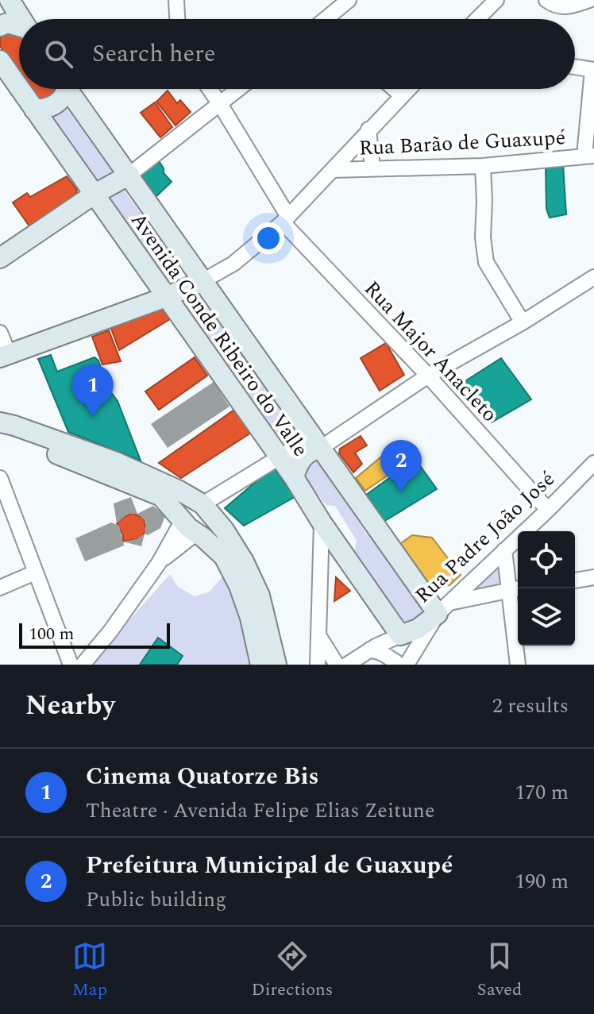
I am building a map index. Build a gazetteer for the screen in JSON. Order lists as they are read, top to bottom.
{
  "streets": {
    "main road": ["Avenida Conde Ribeiro do Valle", "Rua Padre João José"],
    "street": ["Rua Barão de Guaxupé", "Rua Major Anacleto"]
  },
  "crossings": [
    ["Avenida Conde Ribeiro do Valle", "Rua Padre João José"],
    ["Rua Major Anacleto", "Rua Padre João José"]
  ],
  "scale_bar": "100 m",
  "page": {
    "search": "Search here",
    "pins": ["1", "2"],
    "scale": "100 m",
    "heading": ["Nearby", "2 results"],
    "list": [
      {
        "mark": "1",
        "name": "Cinema Quatorze Bis",
        "note": "Theatre · Avenida Felipe Elias Zeitune",
        "value": "170 m"
      },
      {
        "mark": "2",
        "name": "Prefeitura Municipal de Guaxupé",
        "note": "Public building",
        "value": "190 m"
      }
    ],
    "nav": ["Map", "Directions", "Saved"]
  }
}
